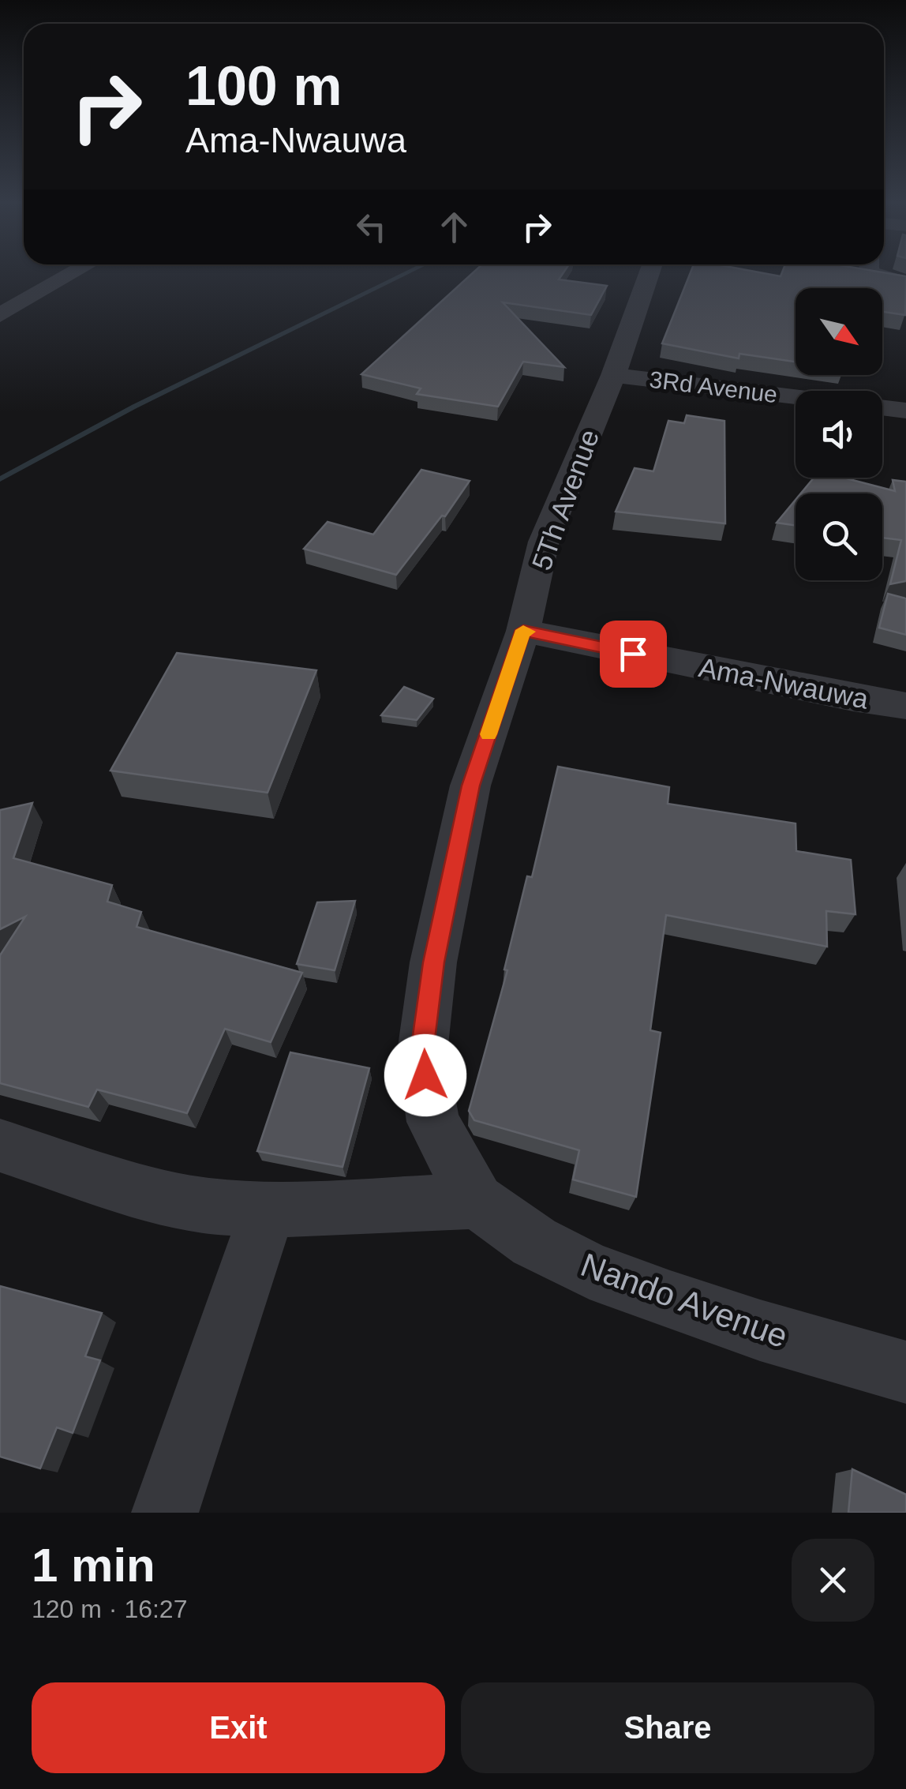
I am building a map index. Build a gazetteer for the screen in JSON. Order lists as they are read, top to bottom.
{
  "streets": {
    "street": [
      "3Rd Avenue",
      "5Th Avenue",
      "Ama-Nwauwa",
      "Nando Avenue"
    ]
  },
  "crossings": [
    ["3Rd Avenue", "5Th Avenue"],
    ["5Th Avenue", "Ama-Nwauwa"],
    ["5Th Avenue", "Nando Avenue"]
  ],
  "north": "bottom right",
  "page": {
    "turn": ["100 m", "Ama-Nwauwa"],
    "heading": ["1 min", "120 m · 16:27"],
    "buttons": ["Exit", "Share"]
  }
}
